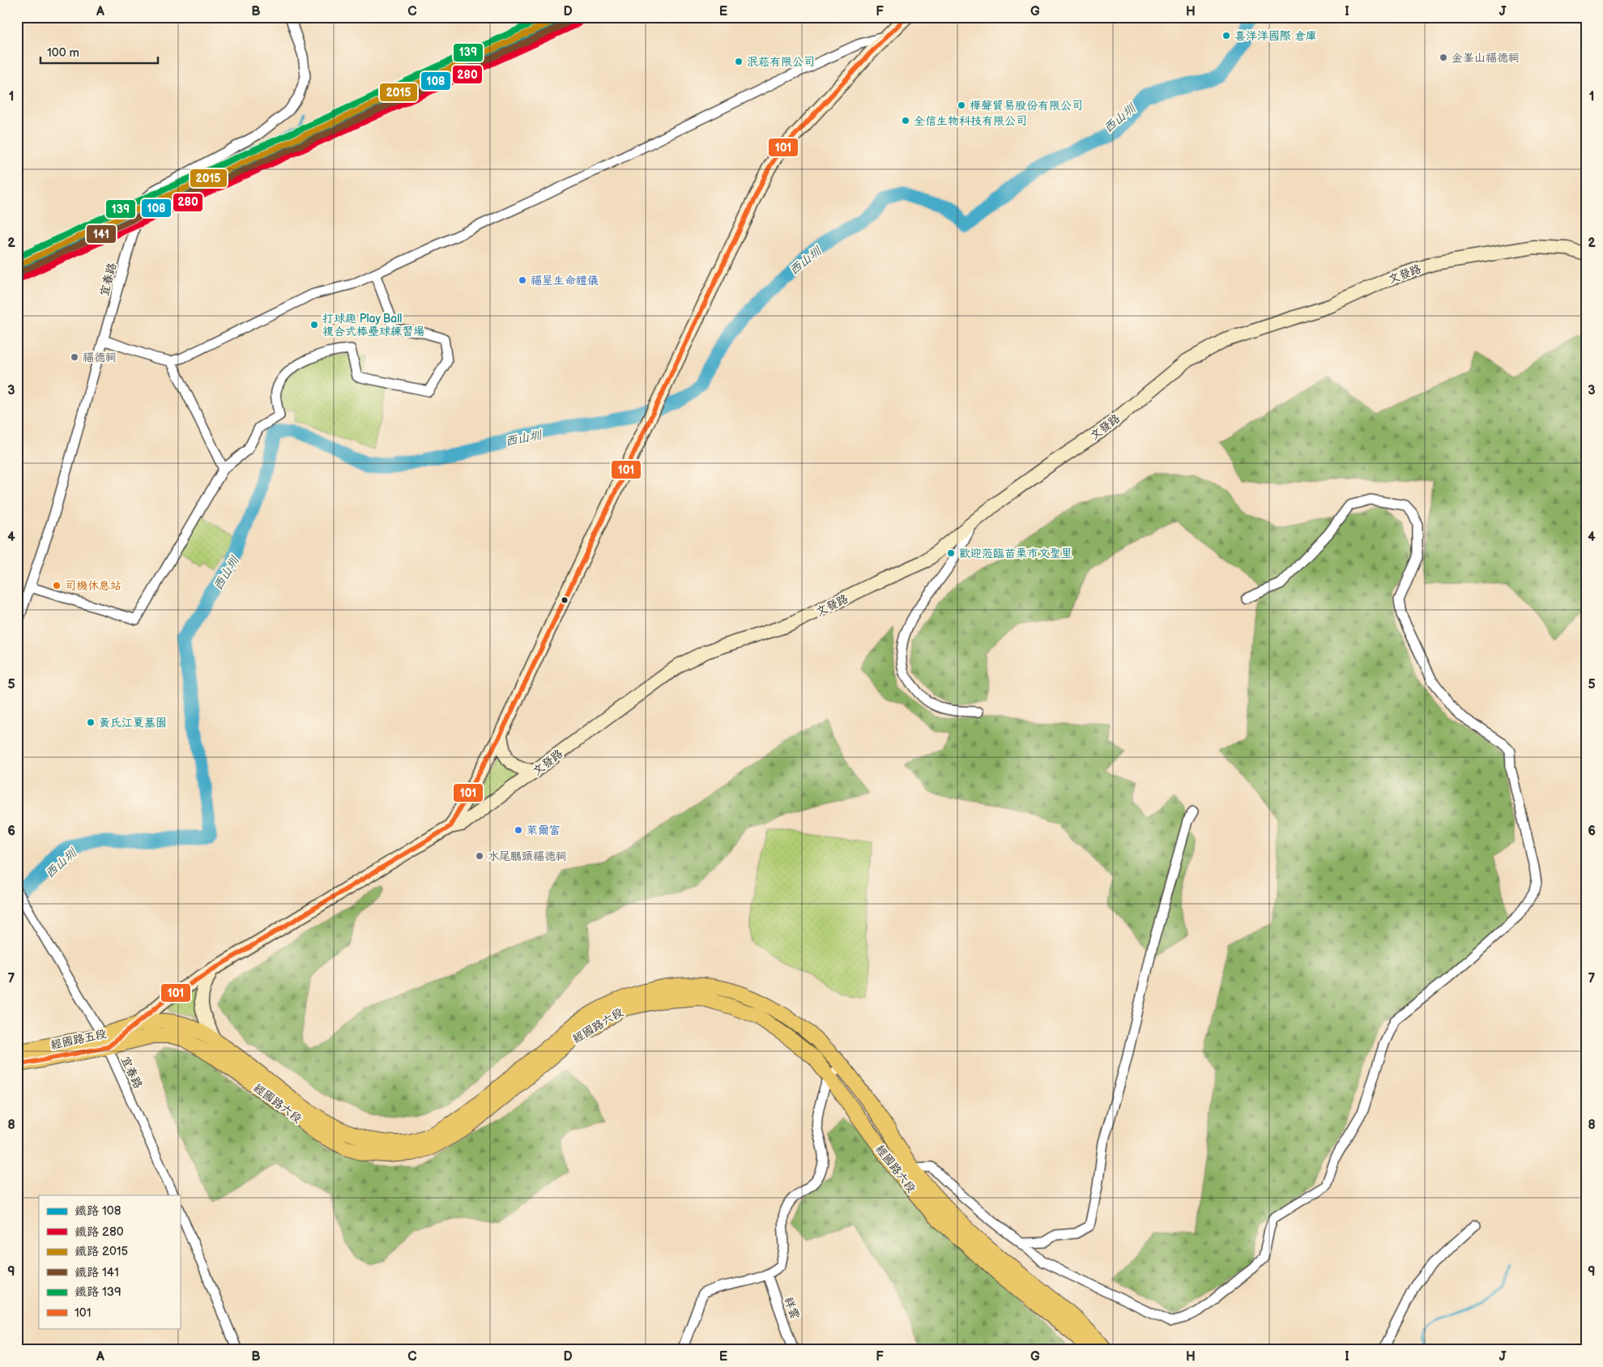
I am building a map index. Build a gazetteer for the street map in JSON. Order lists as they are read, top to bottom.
{
  "streets": {
    "main road": ["經國路六段", "經國路五段"],
    "street": ["文發路", "宜春路", "祥雲"]
  },
  "crossings": [
    ["文發路", "經國路六段"],
    ["文發路", "經國路五段"],
    ["宜春路", "經國路六段"],
    ["宜春路", "經國路五段"],
    ["經國路六段", "經國路五段"]
  ],
  "water": ["西山圳"],
  "places": [
    "喜洋洋國際 倉庫",
    "金峯山福德祠",
    "泯菘有限公司",
    "樺聲貿易股份有限公司",
    "全信生物科技有限公司",
    "福星生命禮儀",
    "打球趣 Play Ball 複合式棒壘球練習場",
    "福德祠",
    "歡迎蒞臨苗栗市文聖里",
    "司機休息站",
    "黃氏江夏墓園",
    "萊爾富",
    "水尾鵬頭福德祠"
  ],
  "lines": [
    "rail line 108",
    "rail line 2015",
    "rail line 139",
    "transit line 101",
    "rail line 280",
    "rail line 141"
  ],
  "legend": [
    "鐵路 108",
    "鐵路 280",
    "鐵路 2015",
    "鐵路 141",
    "鐵路 139",
    "101"
  ],
  "scale_bar": "100 m",
  "grid": {
    "columns": [
      "A",
      "B",
      "C",
      "D",
      "E",
      "F",
      "G",
      "H",
      "I",
      "J"
    ],
    "rows": [
      "1",
      "2",
      "3",
      "4",
      "5",
      "6",
      "7",
      "8",
      "9"
    ]
  }
}
